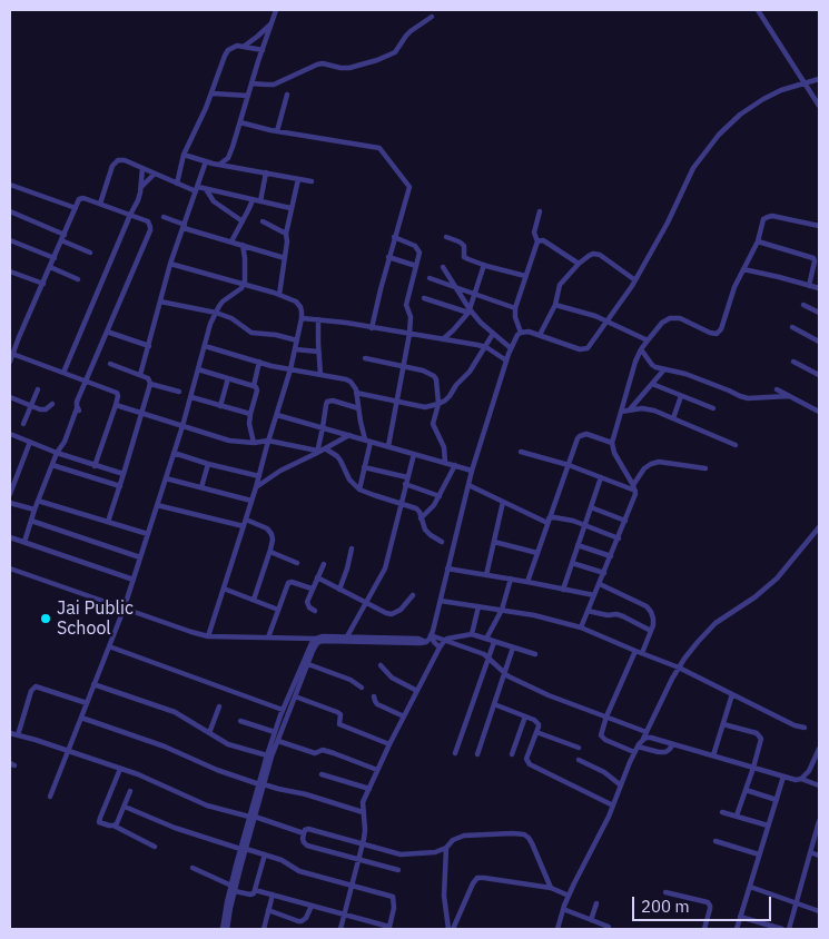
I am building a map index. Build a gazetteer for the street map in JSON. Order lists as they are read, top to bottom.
{
  "places": ["Jai Public School"],
  "scale_bar": "200 m"
}
